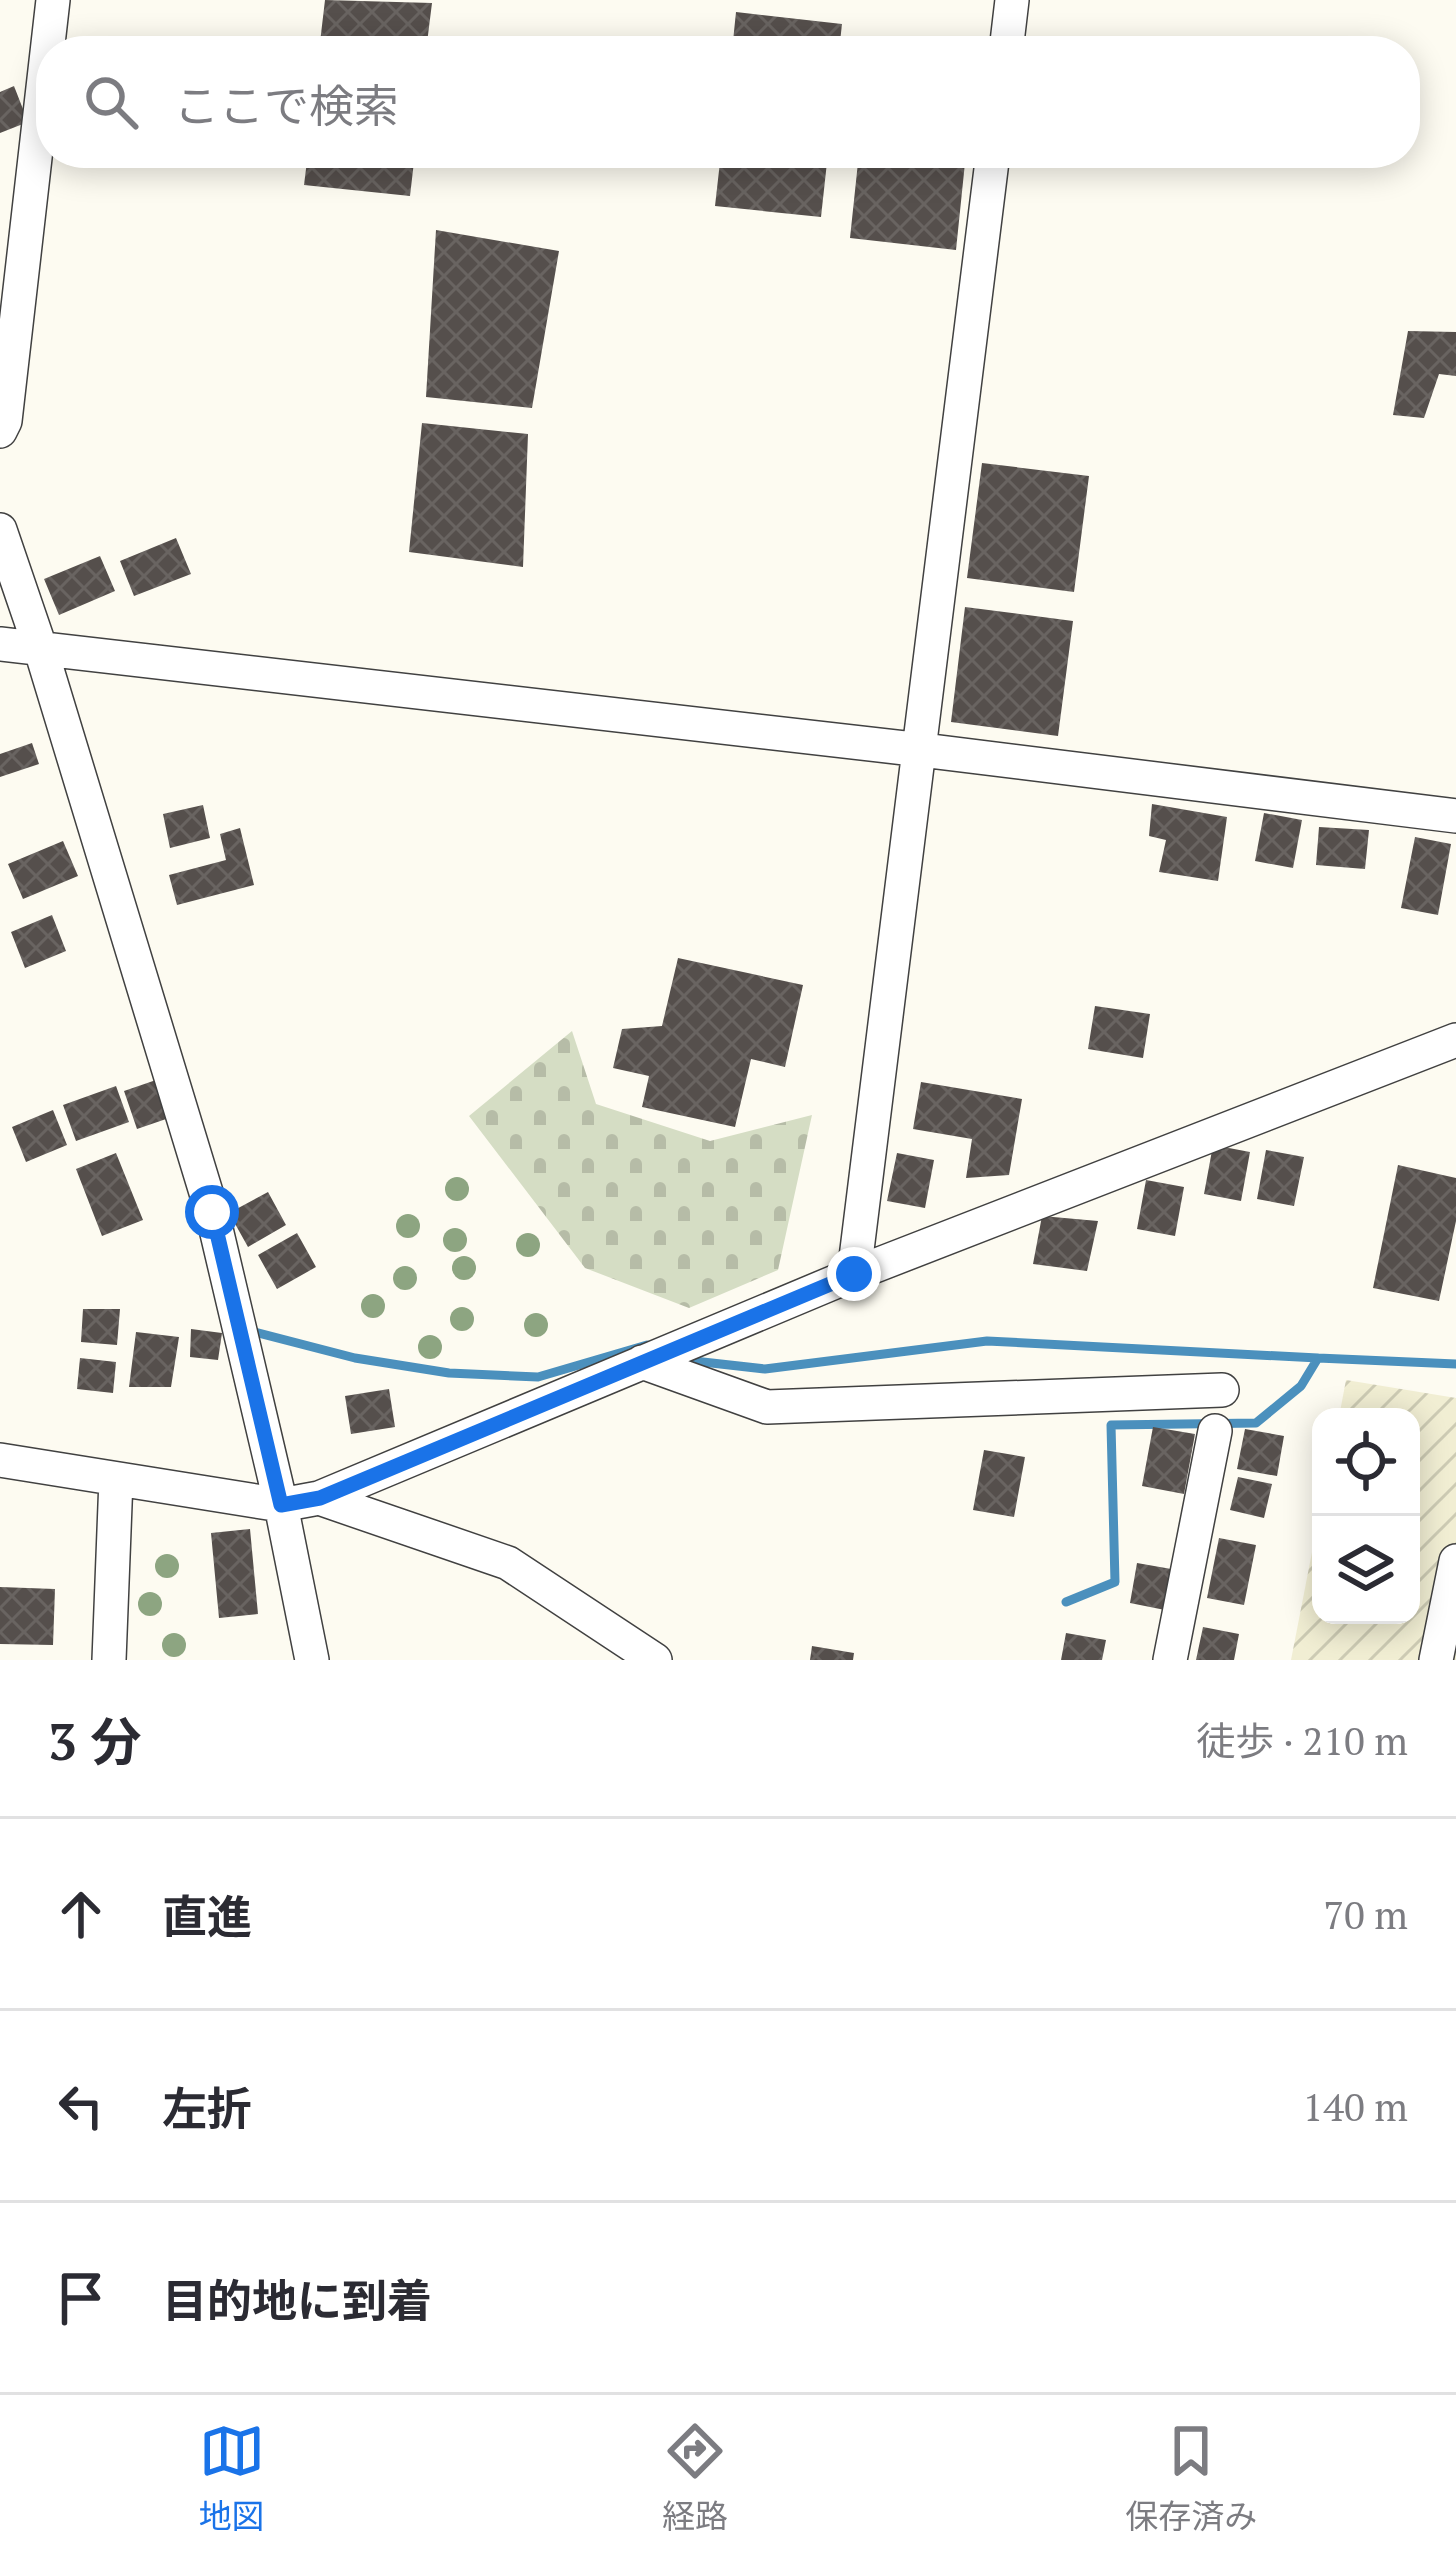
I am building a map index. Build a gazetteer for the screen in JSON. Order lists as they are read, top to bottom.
{
  "page": {
    "search": "ここで検索",
    "heading": ["3 分", "徒歩 · 210 m"],
    "list": [
      ["直進", "70 m"],
      ["左折", "140 m"],
      "目的地に到着"
    ],
    "nav": ["地図", "経路", "保存済み"]
  }
}
